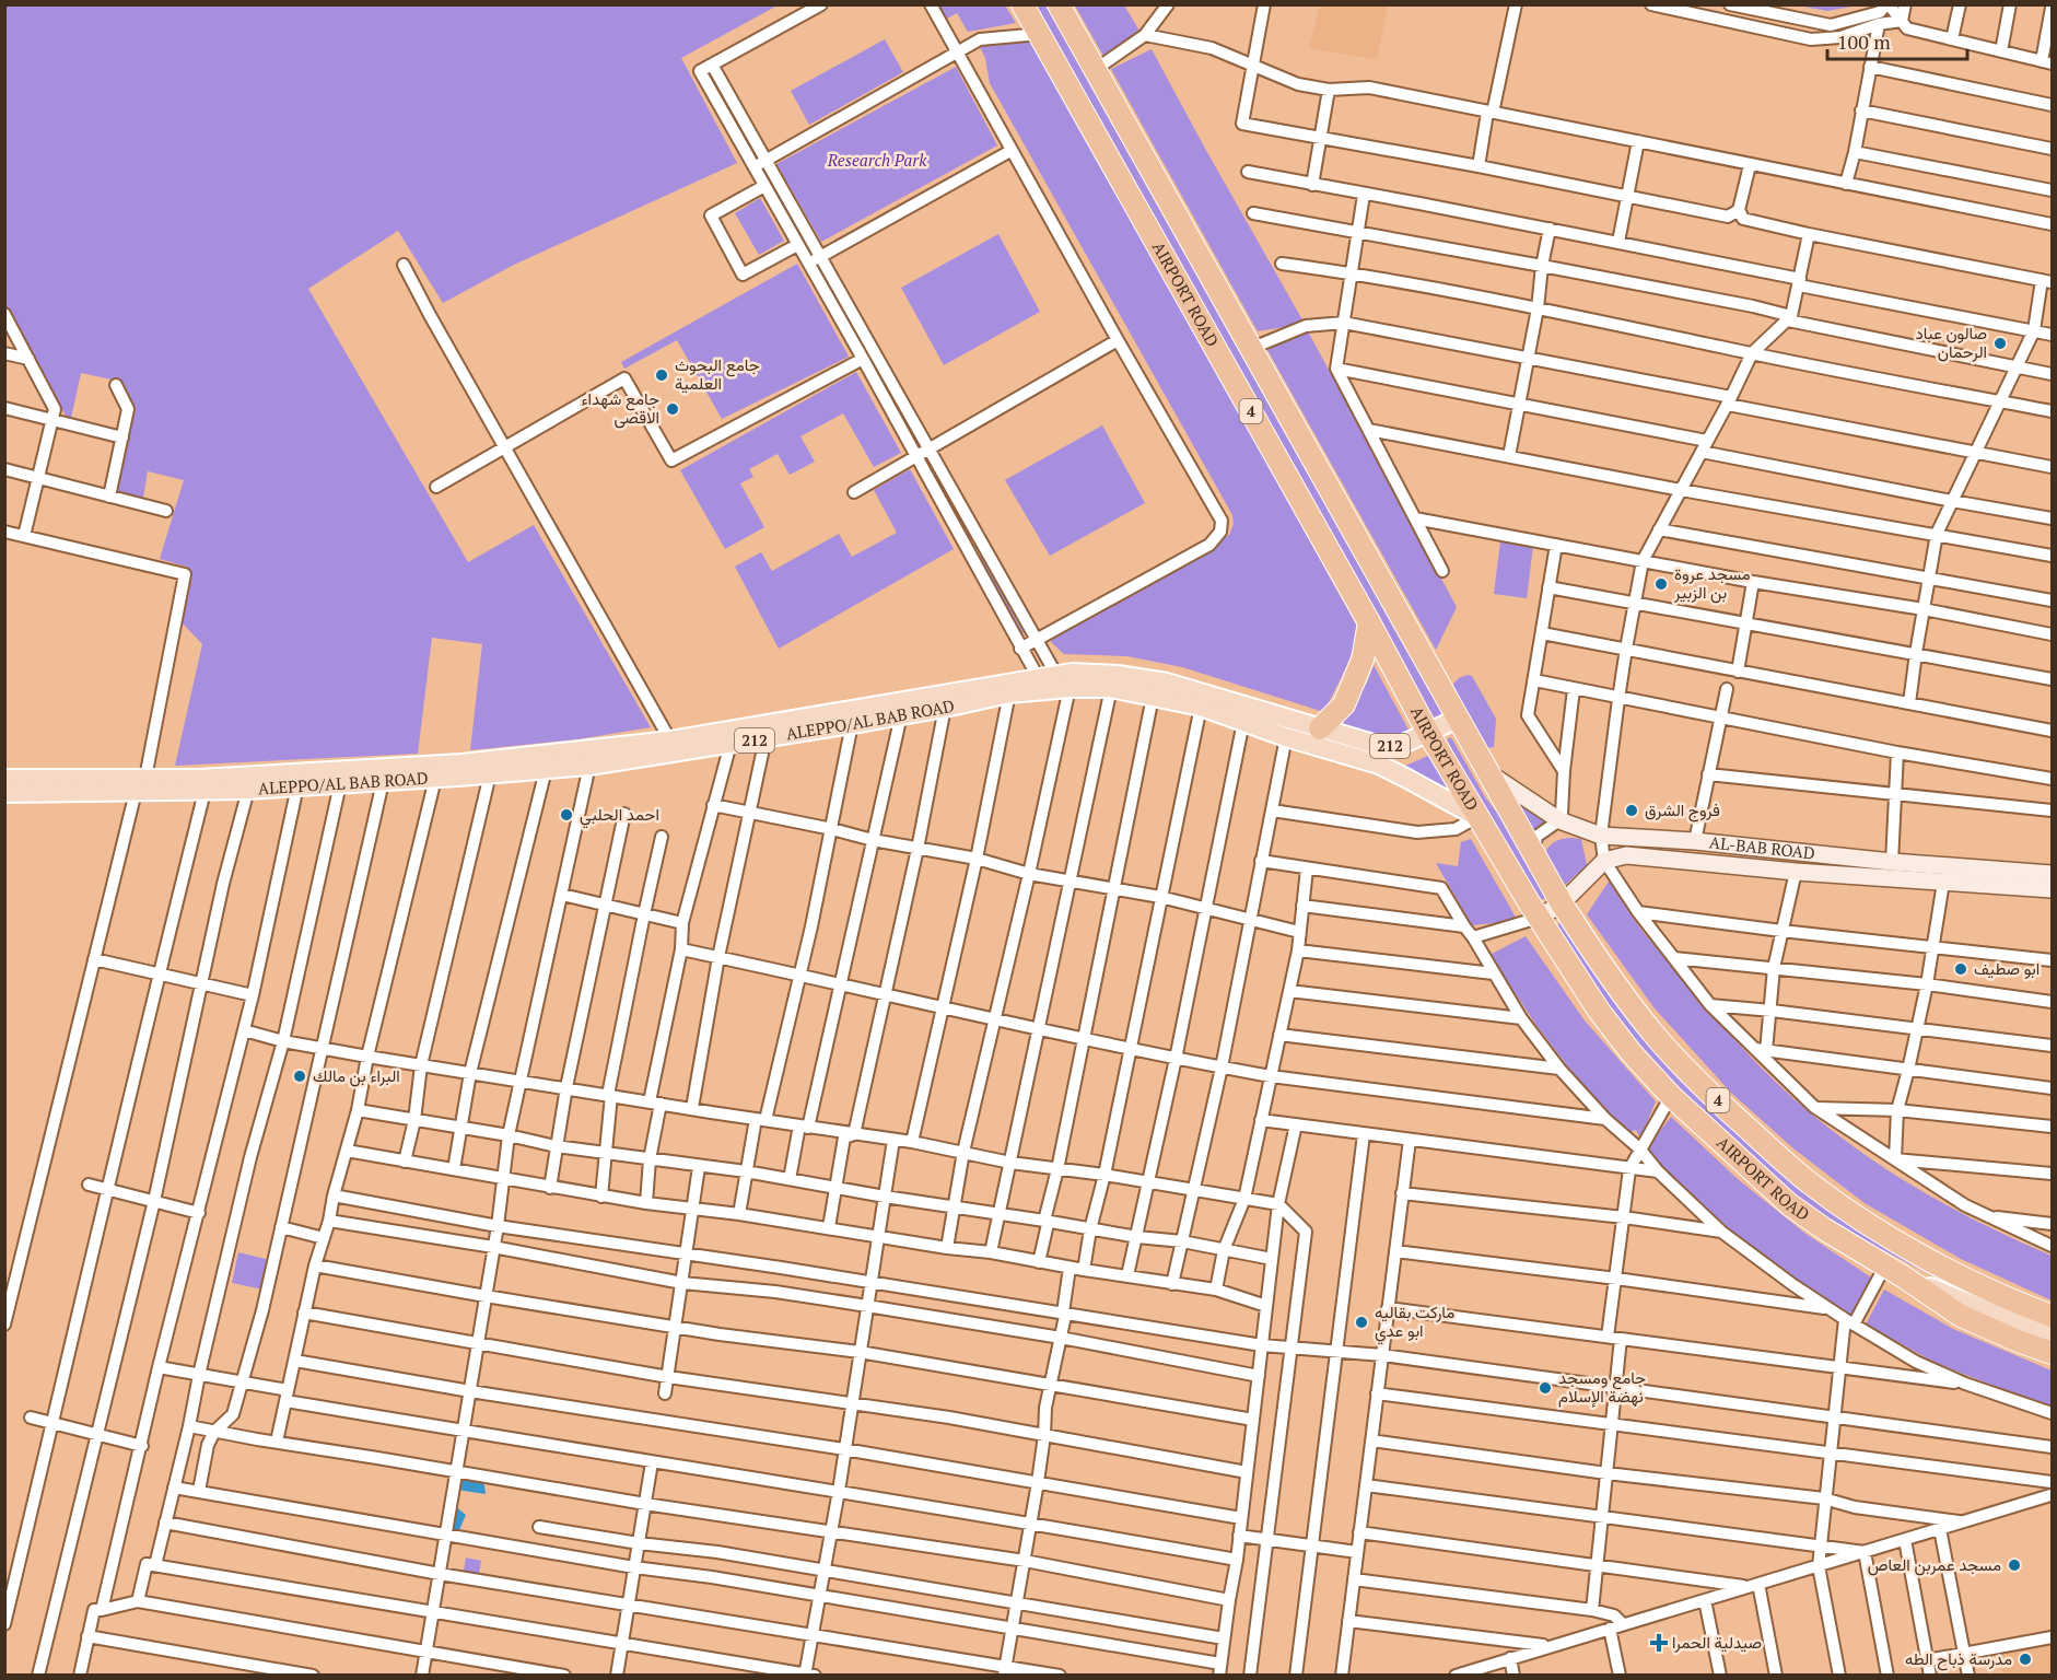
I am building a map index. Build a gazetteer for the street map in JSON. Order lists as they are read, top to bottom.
{
  "streets": {
    "highway": ["AIRPORT ROAD", "4"],
    "main road": ["ALEPPO/AL BAB ROAD", "212", "AL-BAB ROAD"]
  },
  "crossings": [
    ["AIRPORT ROAD", "4"],
    ["AIRPORT ROAD", "ALEPPO/AL BAB ROAD"],
    ["AIRPORT ROAD", "212"],
    ["AIRPORT ROAD", "AL-BAB ROAD"],
    ["ALEPPO/AL BAB ROAD", "212"]
  ],
  "parks": ["Research Park"],
  "places": {
    "other": [
      "صالون عباد الرحمان",
      "جامع البحوث العلمية",
      "جامع شهداء الاقصى",
      "مسجد عروة بن الزبير",
      "فروج الشرق",
      "احمد الحلبي",
      "ابو صطيف",
      "البراء بن مالك",
      "ماركت بقاليه ابو عدي",
      "جامع ومسجد نهضة الإسلام",
      "مسجد عمربن العاص",
      "مدرسة ذباح الطه"
    ],
    "health": ["صيدلية الحمرا"]
  },
  "scale_bar": "100 m"
}
